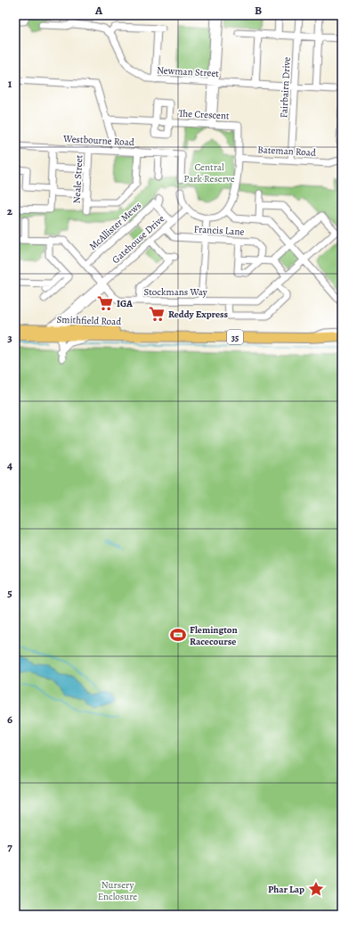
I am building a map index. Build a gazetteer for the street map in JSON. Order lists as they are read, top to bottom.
{
  "streets": {
    "highway": ["Smithfield Road", "35"],
    "street": [
      "Newman Street",
      "Fairbairn Drive",
      "The Crescent",
      "Westbourne Road",
      "Bateman Road",
      "Neale Street",
      "McAllister Mews",
      "Francis Lane",
      "Gatehouse Drive",
      "Stockmans Way"
    ]
  },
  "crossings": [
    ["Newman Street", "Fairbairn Drive"],
    ["Fairbairn Drive", "Bateman Road"],
    ["The Crescent", "Bateman Road"],
    ["Westbourne Road", "Neale Street"],
    ["McAllister Mews", "Gatehouse Drive"],
    ["McAllister Mews", "Stockmans Way"],
    ["Francis Lane", "Gatehouse Drive"],
    ["Gatehouse Drive", "Stockmans Way"],
    ["Gatehouse Drive", "Smithfield Road"]
  ],
  "parks": ["Central Park Reserve", "Nursery Enclosure"],
  "places": {
    "supermarket": ["IGA", "Reddy Express"],
    "sports": ["Flemington Racecourse"],
    "place": ["Phar Lap"]
  },
  "grid": {
    "columns": ["A", "B"],
    "rows": [
      "1",
      "2",
      "3",
      "4",
      "5",
      "6",
      "7"
    ]
  }
}
